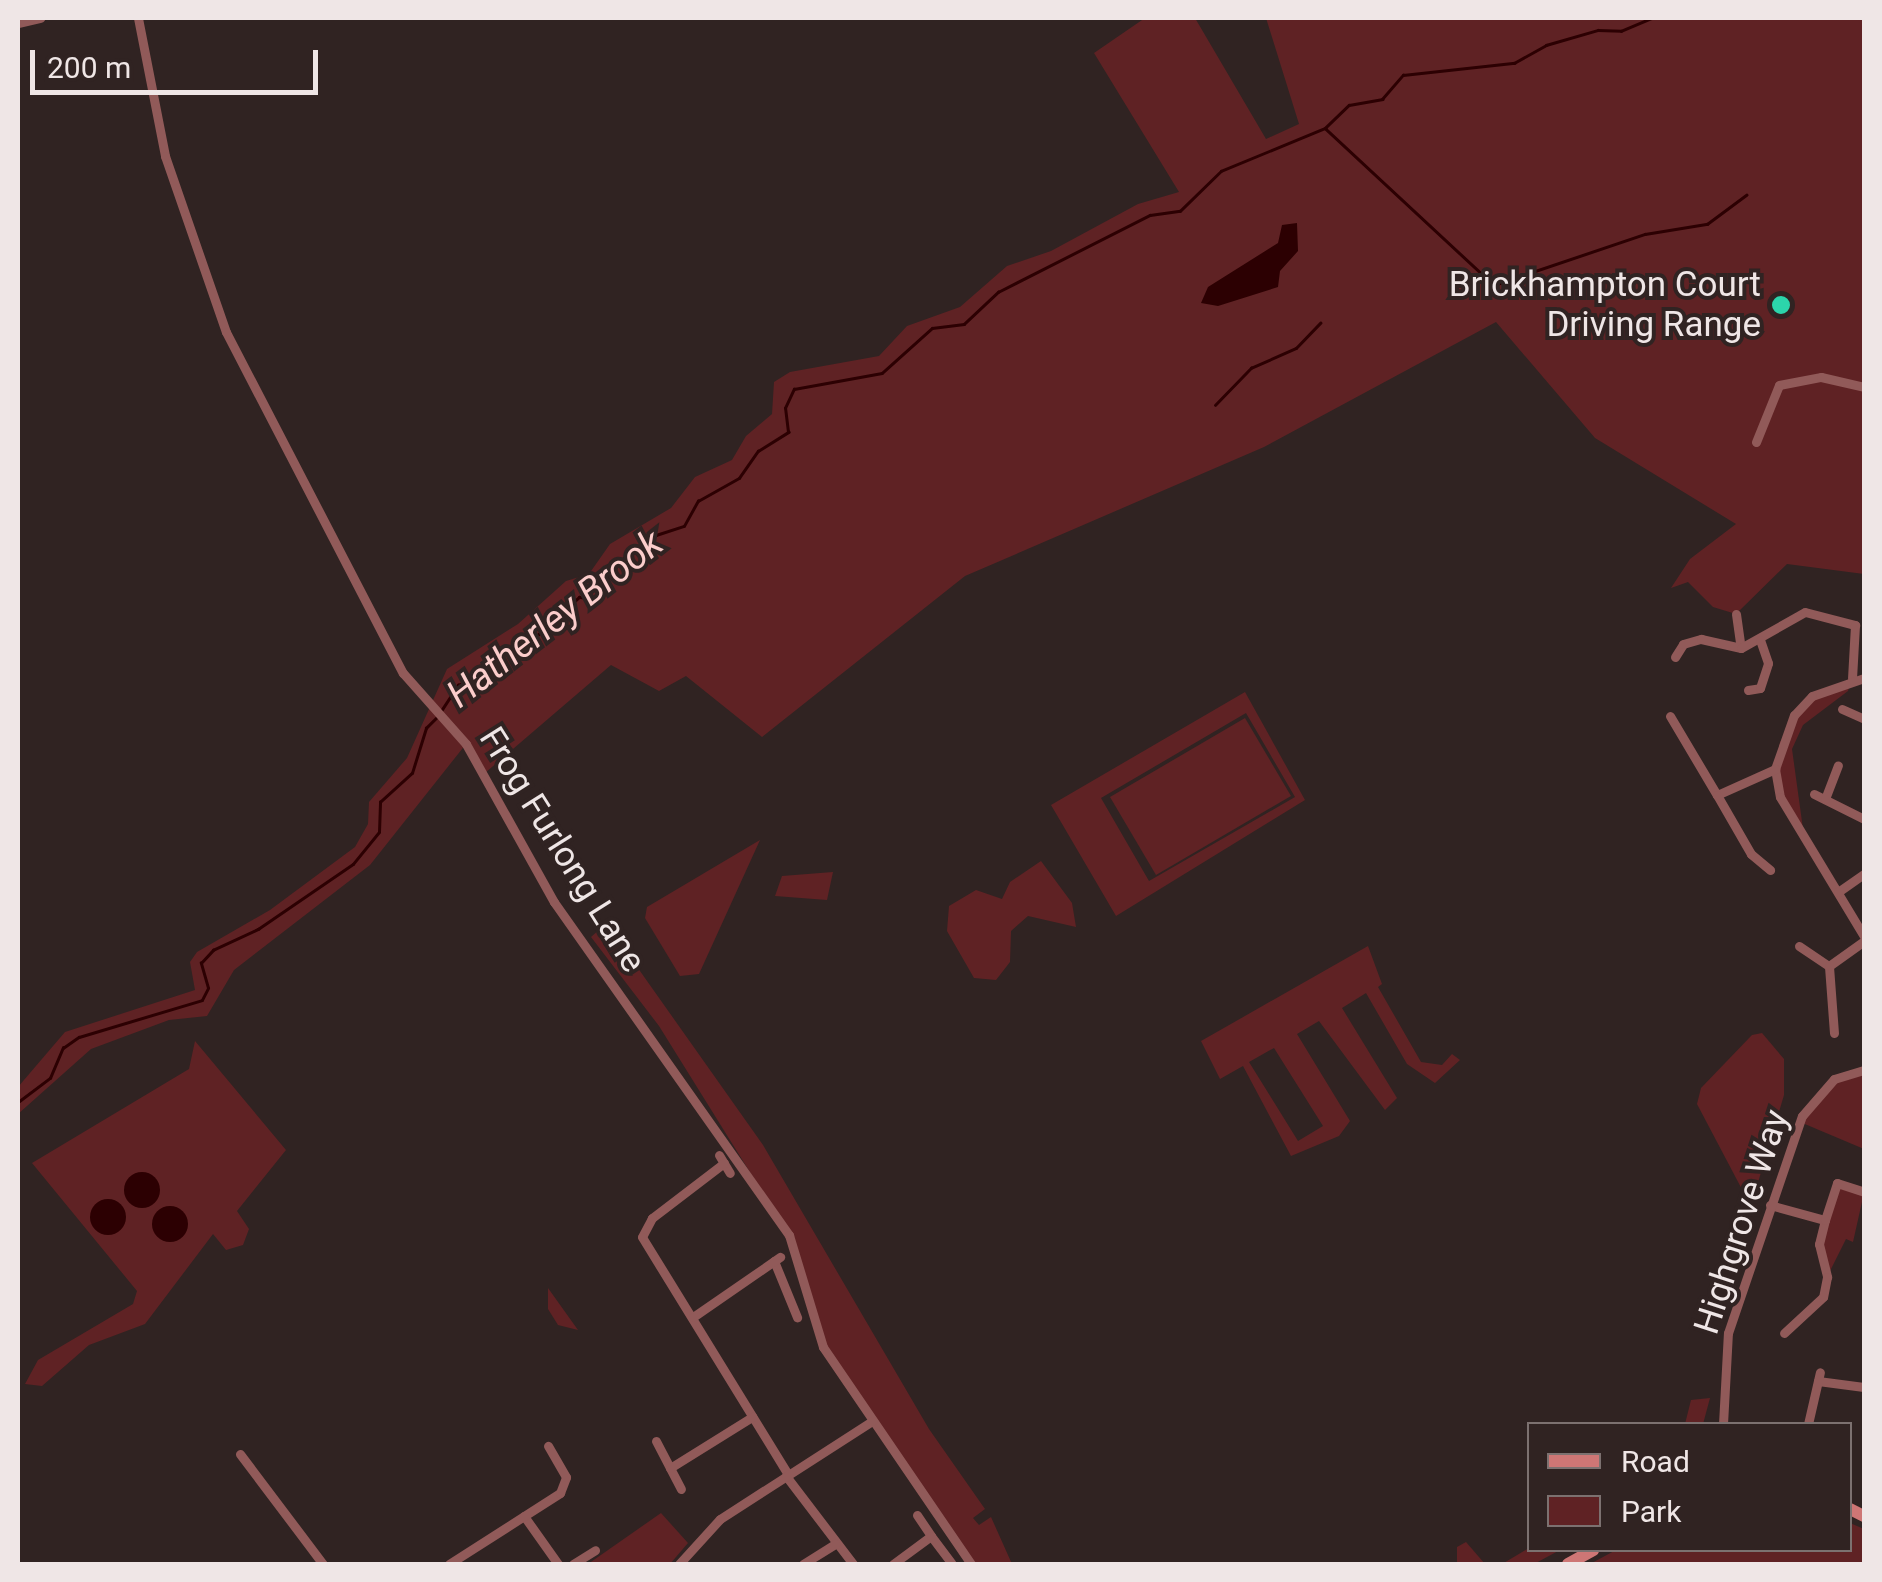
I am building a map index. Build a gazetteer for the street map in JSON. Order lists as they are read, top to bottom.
{
  "streets": {
    "street": ["Frog Furlong Lane", "Highgrove Way"]
  },
  "water": ["Hatherley Brook"],
  "places": ["Brickhampton Court Driving Range"],
  "legend": ["Road", "Park"],
  "scale_bar": "200 m"
}
